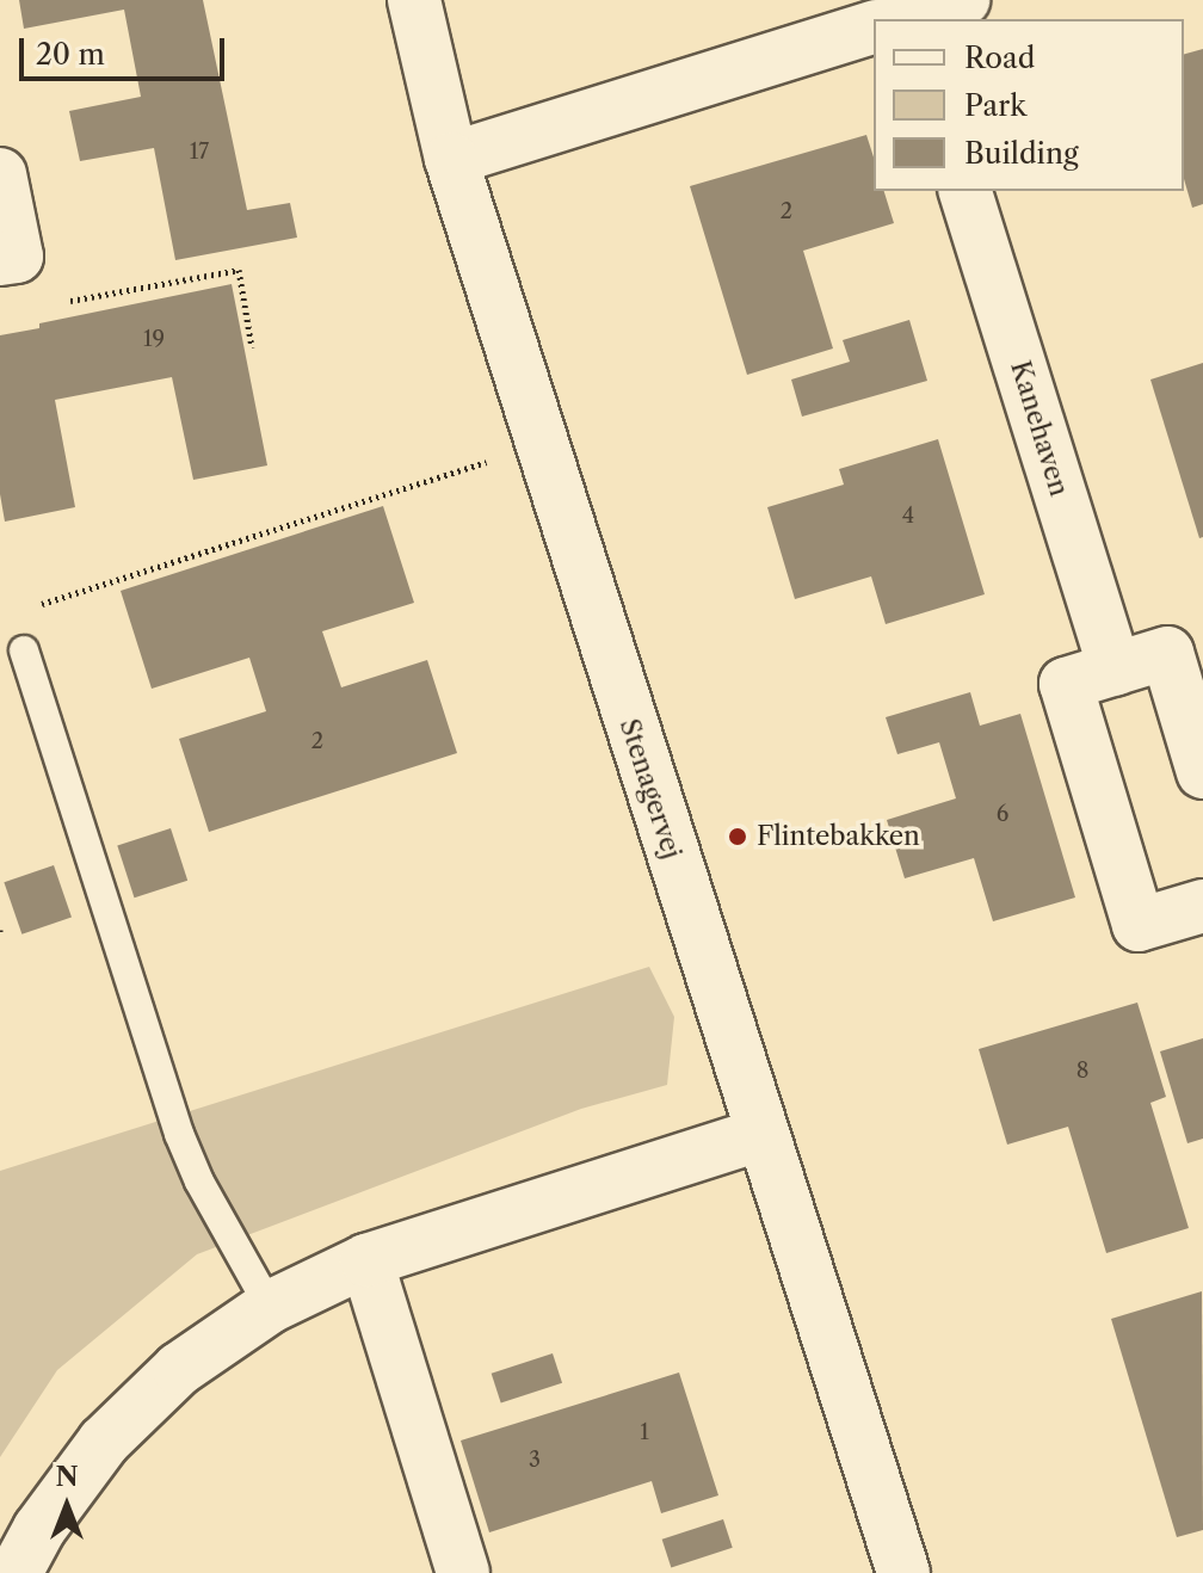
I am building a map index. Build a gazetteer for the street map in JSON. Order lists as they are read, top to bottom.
{
  "streets": {
    "street": ["Kanehaven", "Stenagervej"]
  },
  "places": ["Flintebakken"],
  "house_numbers": [
    "17",
    "2",
    "19",
    "4",
    "2",
    "6",
    "8",
    "1",
    "3"
  ],
  "legend": ["Road", "Park", "Building"],
  "scale_bar": "20 m",
  "north": "top"
}
